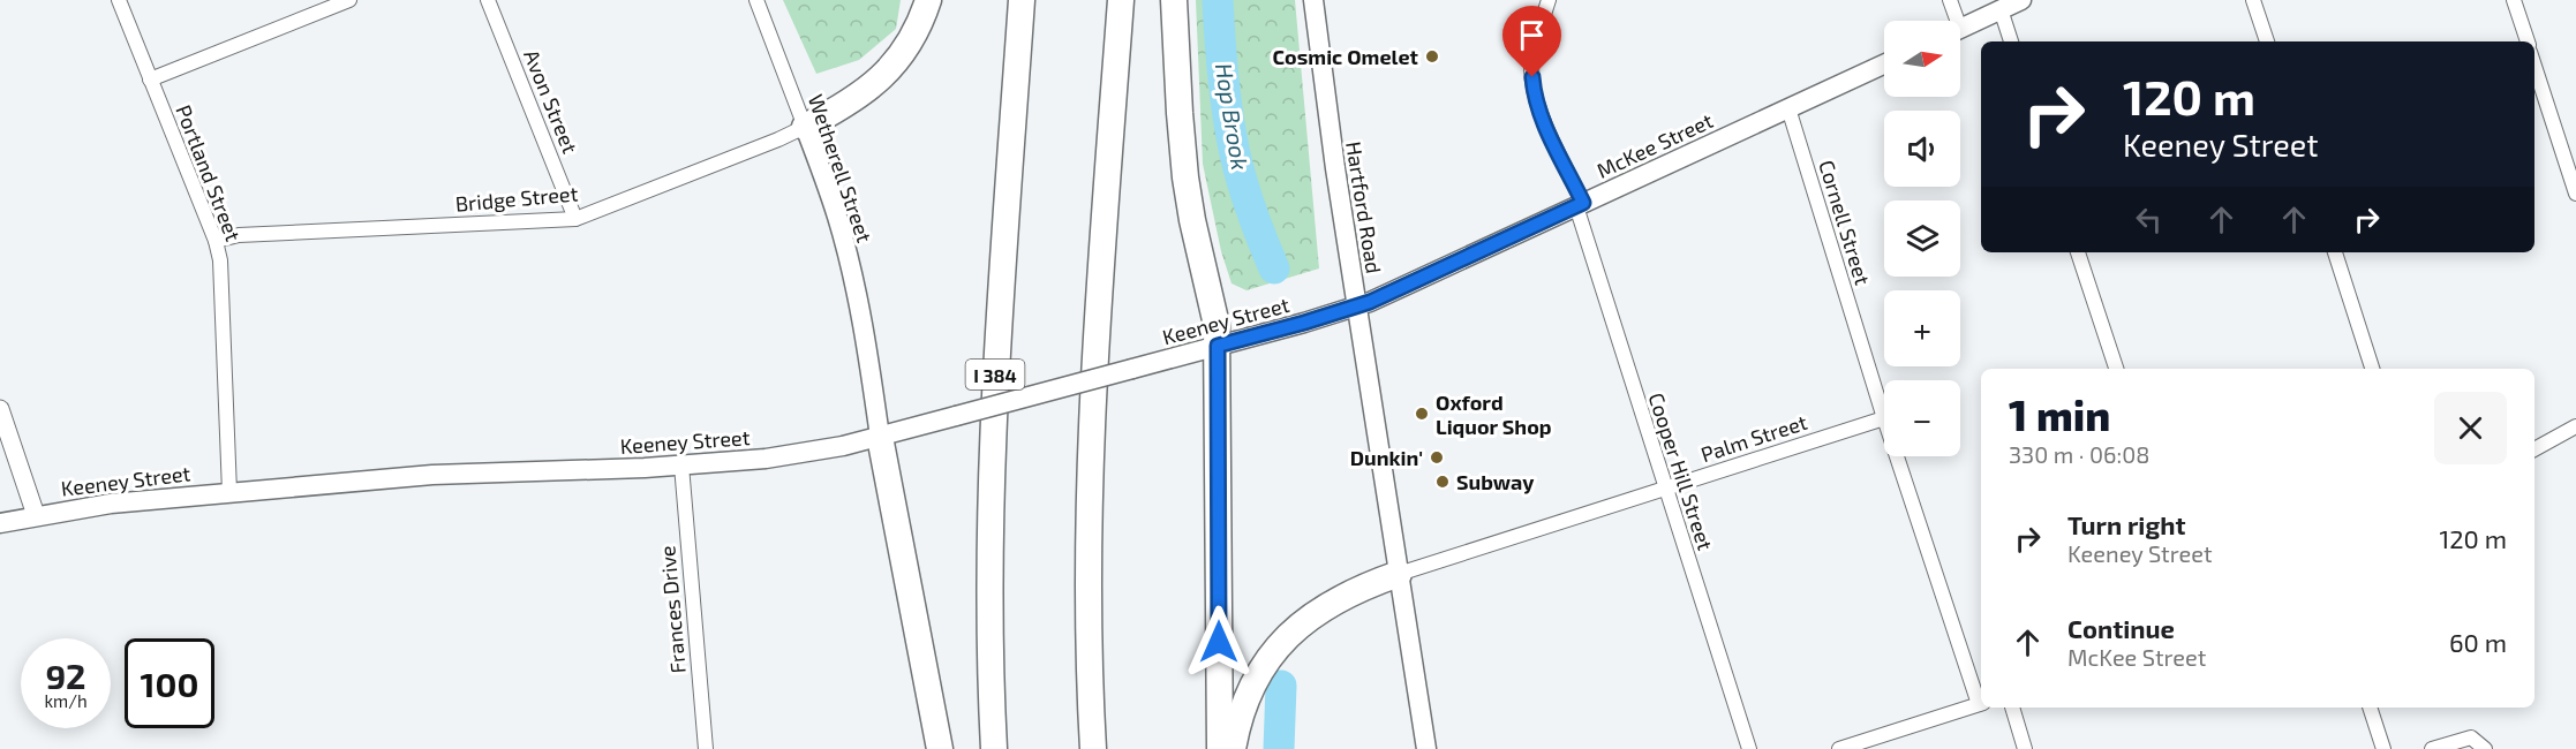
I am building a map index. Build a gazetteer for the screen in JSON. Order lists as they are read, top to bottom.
{
  "streets": {
    "highway": ["I 384"],
    "main road": [
      "McKee Street",
      "Wetherell Street",
      "Hartford Road",
      "Keeney Street"
    ],
    "street": [
      "Avon Street",
      "Portland Street",
      "Bridge Street",
      "Cornell Street",
      "Palm Street",
      "Cooper Hill Street",
      "Frances Drive"
    ]
  },
  "crossings": [
    ["Avon Street", "Bridge Street"],
    ["McKee Street", "Hartford Road"],
    ["McKee Street", "Cornell Street"],
    ["McKee Street", "Keeney Street"],
    ["McKee Street", "Cooper Hill Street"],
    ["Wetherell Street", "Bridge Street"],
    ["Wetherell Street", "Keeney Street"],
    ["Portland Street", "Bridge Street"],
    ["Portland Street", "Keeney Street"],
    ["Hartford Road", "Keeney Street"],
    ["Hartford Road", "Palm Street"],
    ["Cornell Street", "Palm Street"],
    ["Keeney Street", "Frances Drive"],
    ["Palm Street", "Cooper Hill Street"]
  ],
  "water": ["Hop Brook"],
  "places": [
    "Cosmic Omelet",
    "Oxford Liquor Shop",
    "Dunkin'",
    "Subway"
  ],
  "north": "right",
  "page": {
    "map_buttons": ["+", "−"],
    "turn": ["120 m", "Keeney Street"],
    "heading": ["1 min", "330 m · 06:08"],
    "list": [
      {
        "name": "Turn right",
        "note": "Keeney Street",
        "value": "120 m"
      },
      {
        "name": "Continue",
        "note": "McKee Street",
        "value": "60 m"
      }
    ],
    "speed": "92 km/h",
    "limit": "100"
  }
}
